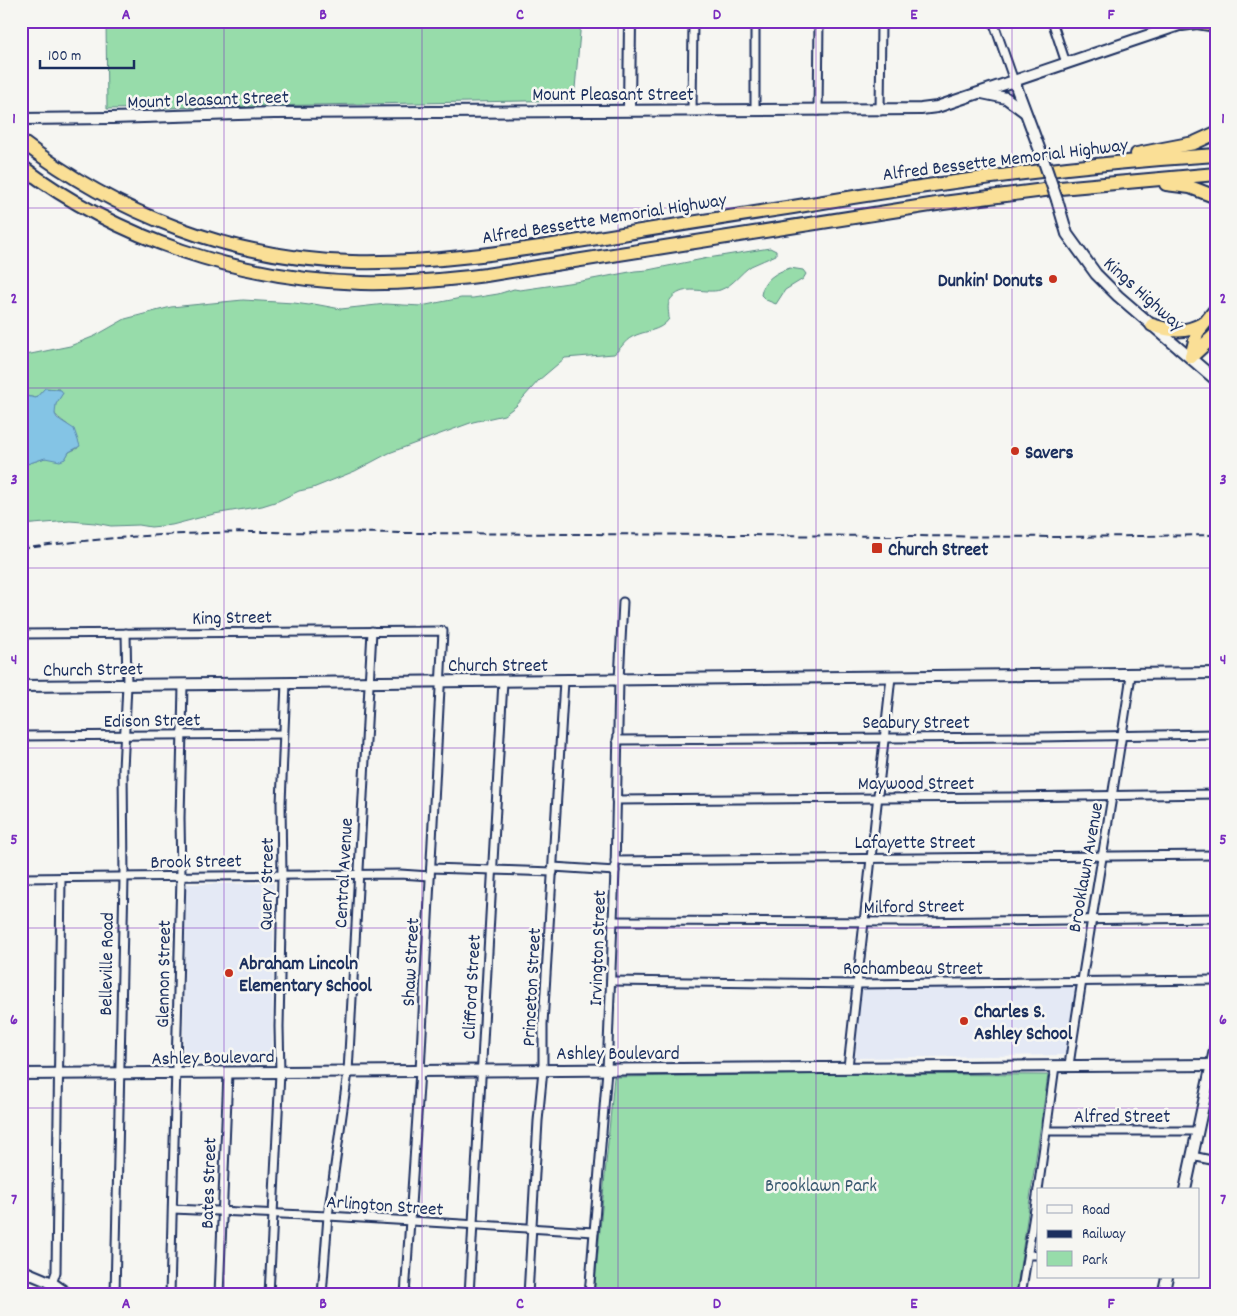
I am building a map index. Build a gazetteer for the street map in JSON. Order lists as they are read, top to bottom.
{
  "streets": {
    "highway": ["Alfred Bessette Memorial Highway"],
    "main road": [
      "Mount Pleasant Street",
      "Kings Highway",
      "Church Street",
      "Ashley Boulevard"
    ],
    "street": [
      "King Street",
      "Edison Street",
      "Seabury Street",
      "Maywood Street",
      "Lafayette Street",
      "Brook Street",
      "Brooklawn Avenue",
      "Central Avenue",
      "Query Street",
      "Milford Street",
      "Irvington Street",
      "Shaw Street",
      "Belleville Road",
      "Rochambeau Street",
      "Glennon Street",
      "Clifford Street",
      "Princeton Street",
      "Alfred Street",
      "Bates Street",
      "Arlington Street"
    ]
  },
  "crossings": [
    ["Mount Pleasant Street", "Kings Highway"],
    ["King Street", "Central Avenue"],
    ["King Street", "Shaw Street"],
    ["King Street", "Belleville Road"],
    ["Church Street", "Brooklawn Avenue"],
    ["Church Street", "Central Avenue"],
    ["Church Street", "Query Street"],
    ["Church Street", "Irvington Street"],
    ["Church Street", "Shaw Street"],
    ["Church Street", "Belleville Road"],
    ["Church Street", "Glennon Street"],
    ["Church Street", "Clifford Street"],
    ["Church Street", "Princeton Street"],
    ["Edison Street", "Query Street"],
    ["Edison Street", "Belleville Road"],
    ["Edison Street", "Glennon Street"],
    ["Seabury Street", "Brooklawn Avenue"],
    ["Seabury Street", "Irvington Street"],
    ["Maywood Street", "Brooklawn Avenue"],
    ["Maywood Street", "Irvington Street"],
    ["Lafayette Street", "Brooklawn Avenue"],
    ["Lafayette Street", "Irvington Street"],
    ["Brook Street", "Central Avenue"],
    ["Brook Street", "Query Street"],
    ["Brook Street", "Irvington Street"],
    ["Brook Street", "Shaw Street"],
    ["Brook Street", "Belleville Road"],
    ["Brook Street", "Glennon Street"],
    ["Brook Street", "Clifford Street"],
    ["Brook Street", "Princeton Street"],
    ["Brooklawn Avenue", "Milford Street"],
    ["Brooklawn Avenue", "Rochambeau Street"],
    ["Brooklawn Avenue", "Ashley Boulevard"],
    ["Central Avenue", "Ashley Boulevard"],
    ["Central Avenue", "Arlington Street"],
    ["Query Street", "Ashley Boulevard"],
    ["Query Street", "Arlington Street"],
    ["Milford Street", "Irvington Street"],
    ["Irvington Street", "Rochambeau Street"],
    ["Irvington Street", "Ashley Boulevard"],
    ["Irvington Street", "Arlington Street"],
    ["Shaw Street", "Ashley Boulevard"],
    ["Shaw Street", "Arlington Street"],
    ["Belleville Road", "Ashley Boulevard"],
    ["Glennon Street", "Ashley Boulevard"],
    ["Glennon Street", "Arlington Street"],
    ["Clifford Street", "Ashley Boulevard"],
    ["Clifford Street", "Arlington Street"],
    ["Princeton Street", "Ashley Boulevard"],
    ["Princeton Street", "Arlington Street"],
    ["Ashley Boulevard", "Bates Street"],
    ["Bates Street", "Arlington Street"]
  ],
  "parks": ["Brooklawn Park"],
  "places": {
    "other": [
      "Dunkin' Donuts",
      "Savers",
      "Abraham Lincoln Elementary School",
      "Charles S. Ashley School"
    ],
    "transit": ["Church Street"]
  },
  "legend": ["Road", "Railway", "Park"],
  "scale_bar": "100 m",
  "grid": {
    "columns": [
      "A",
      "B",
      "C",
      "D",
      "E",
      "F"
    ],
    "rows": [
      "1",
      "2",
      "3",
      "4",
      "5",
      "6",
      "7"
    ]
  }
}
